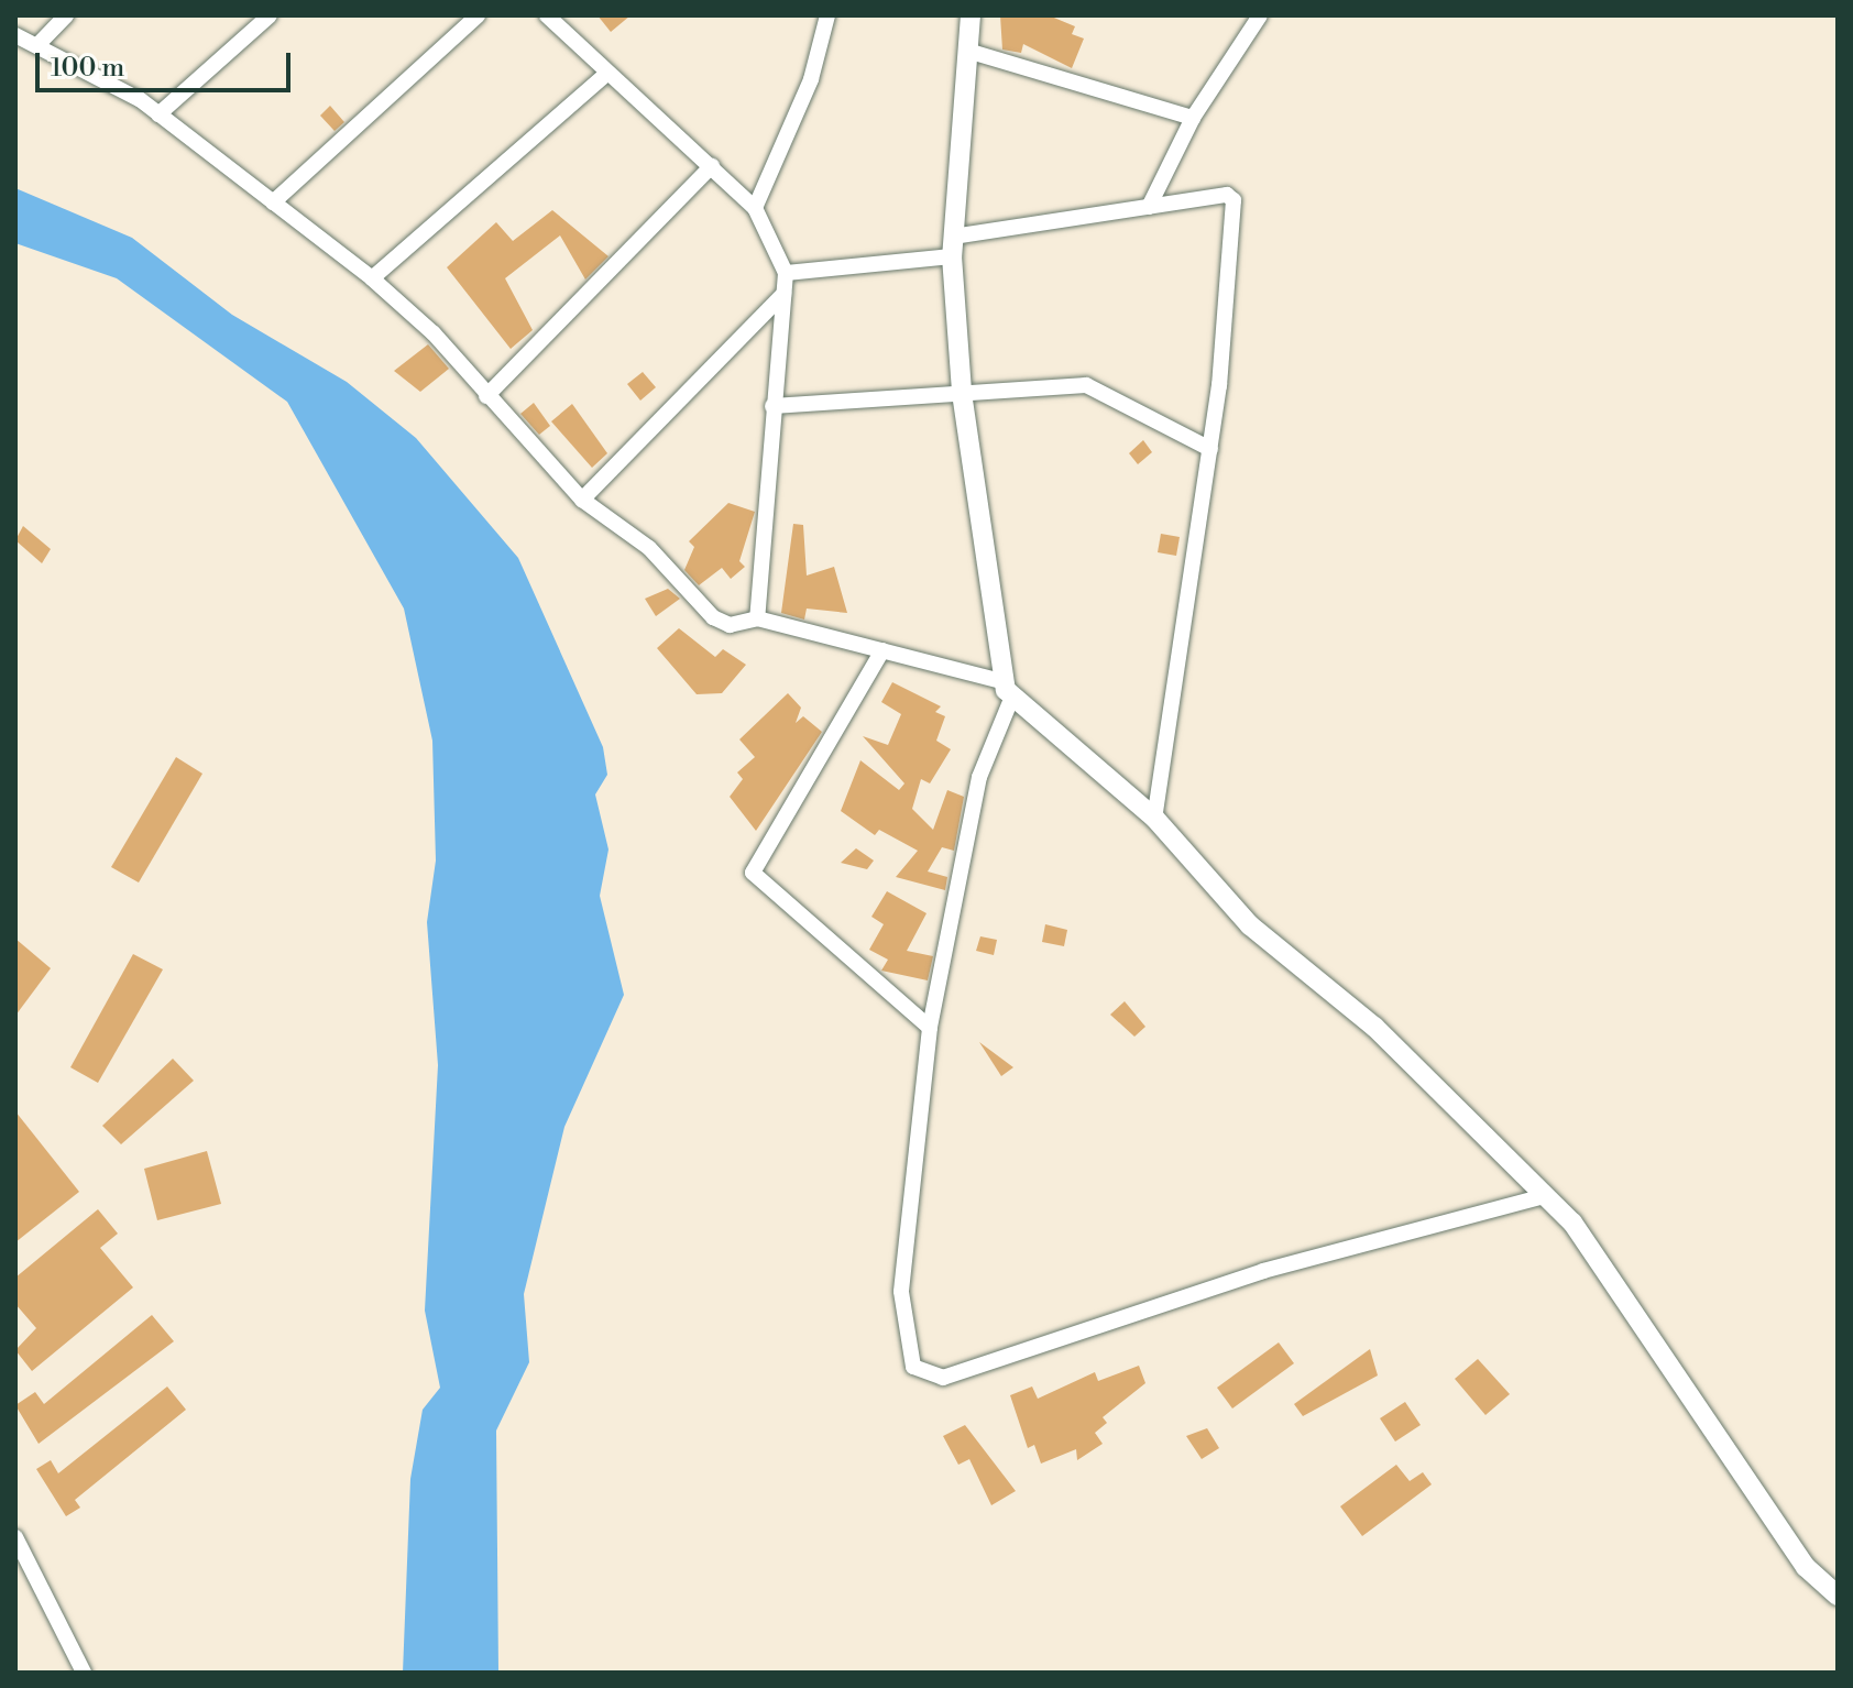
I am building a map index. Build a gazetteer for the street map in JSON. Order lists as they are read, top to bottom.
{
  "scale_bar": "100 m"
}
